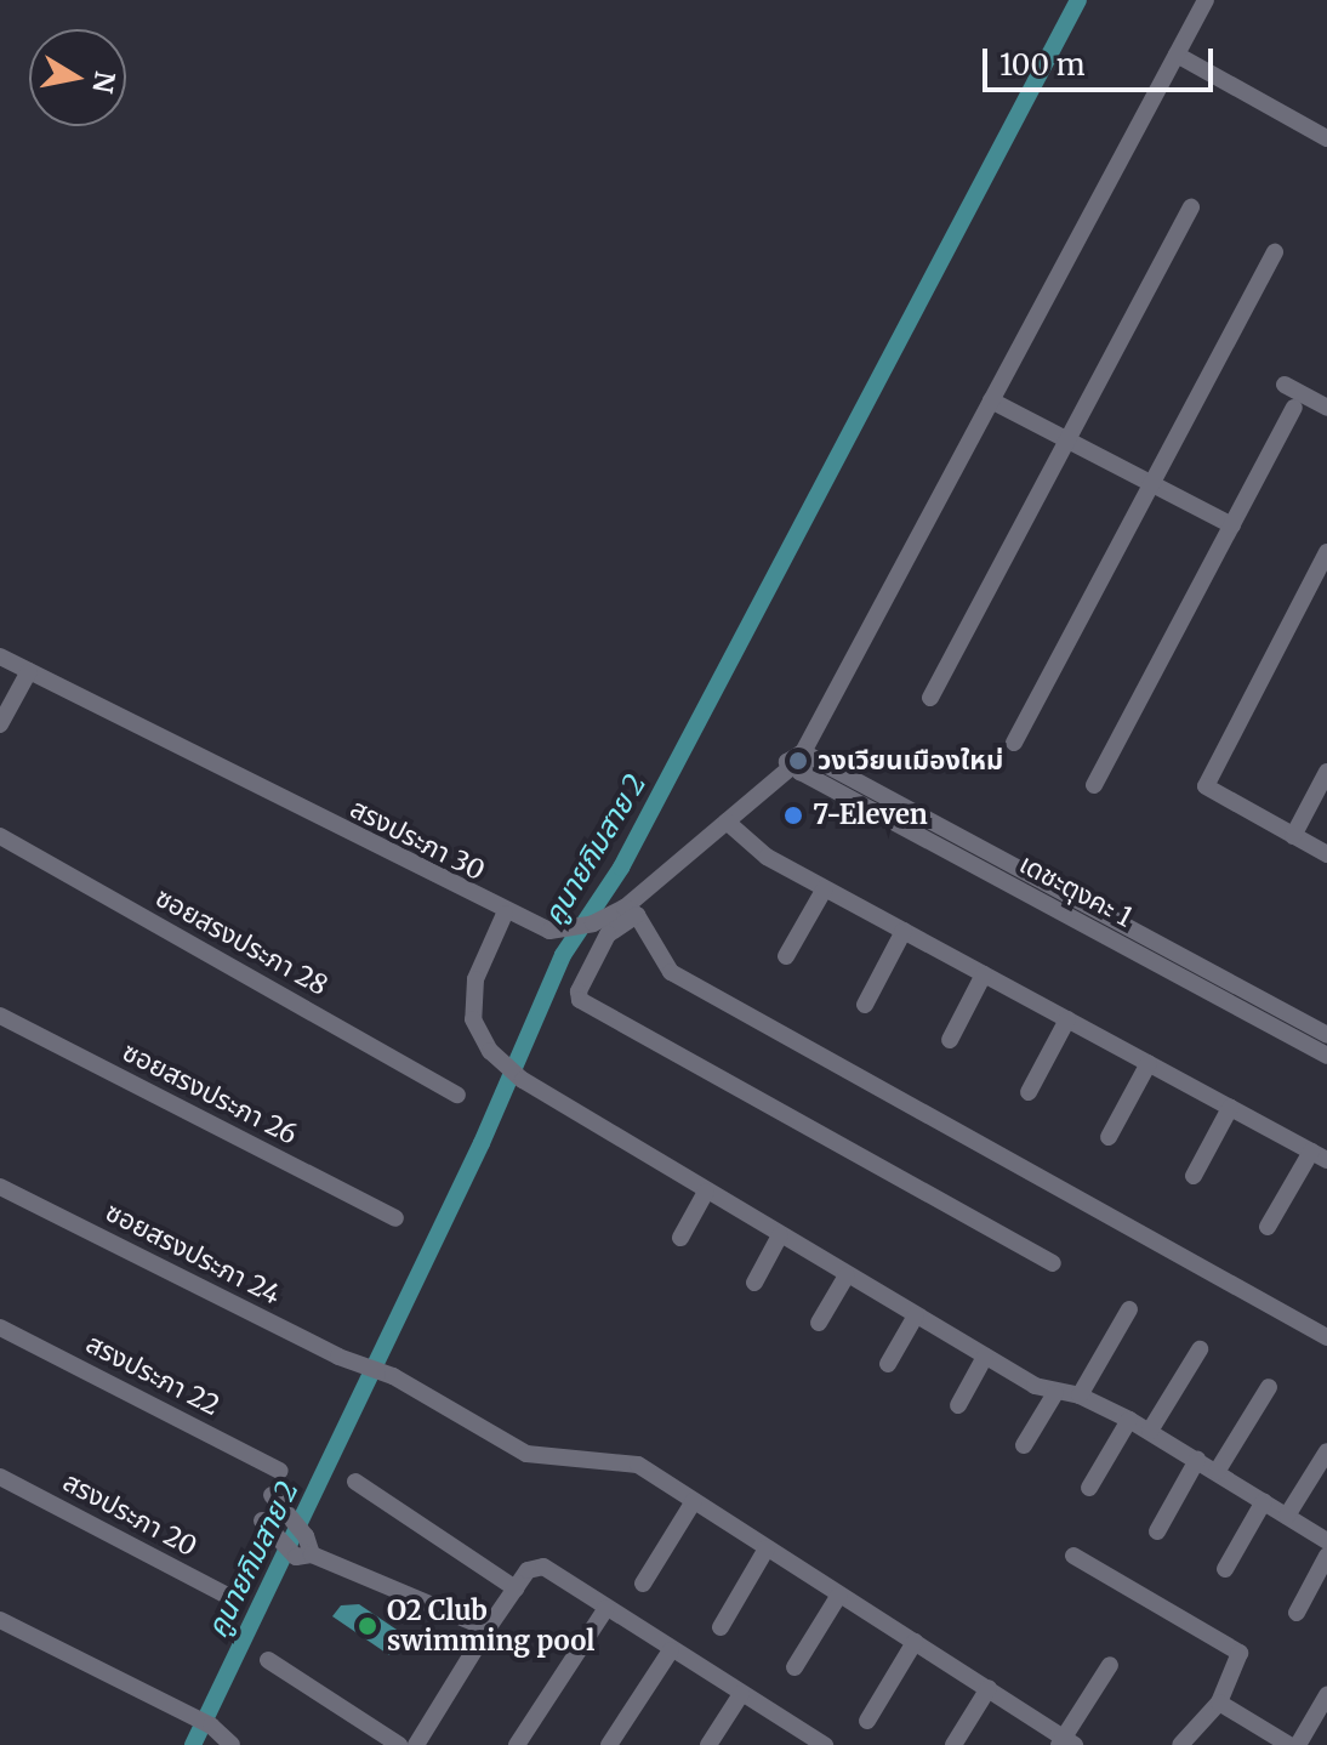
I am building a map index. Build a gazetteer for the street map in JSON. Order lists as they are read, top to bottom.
{
  "streets": {
    "street": [
      "สรงประภา 30",
      "เดชะตุงคะ 1",
      "ซอยสรงประภา 28",
      "ซอยสรงประภา 26",
      "ซอยสรงประภา 24",
      "สรงประภา 22",
      "สรงประภา 20"
    ]
  },
  "crossings": [
    ["สรงประภา 30", "เดชะตุงคะ 1"]
  ],
  "water": ["คูนายกิมสาย 2"],
  "places": ["วงเวียนเมืองใหม่", "7-Eleven", "O2 Club swimming pool"],
  "scale_bar": "100 m",
  "north": "right"
}
